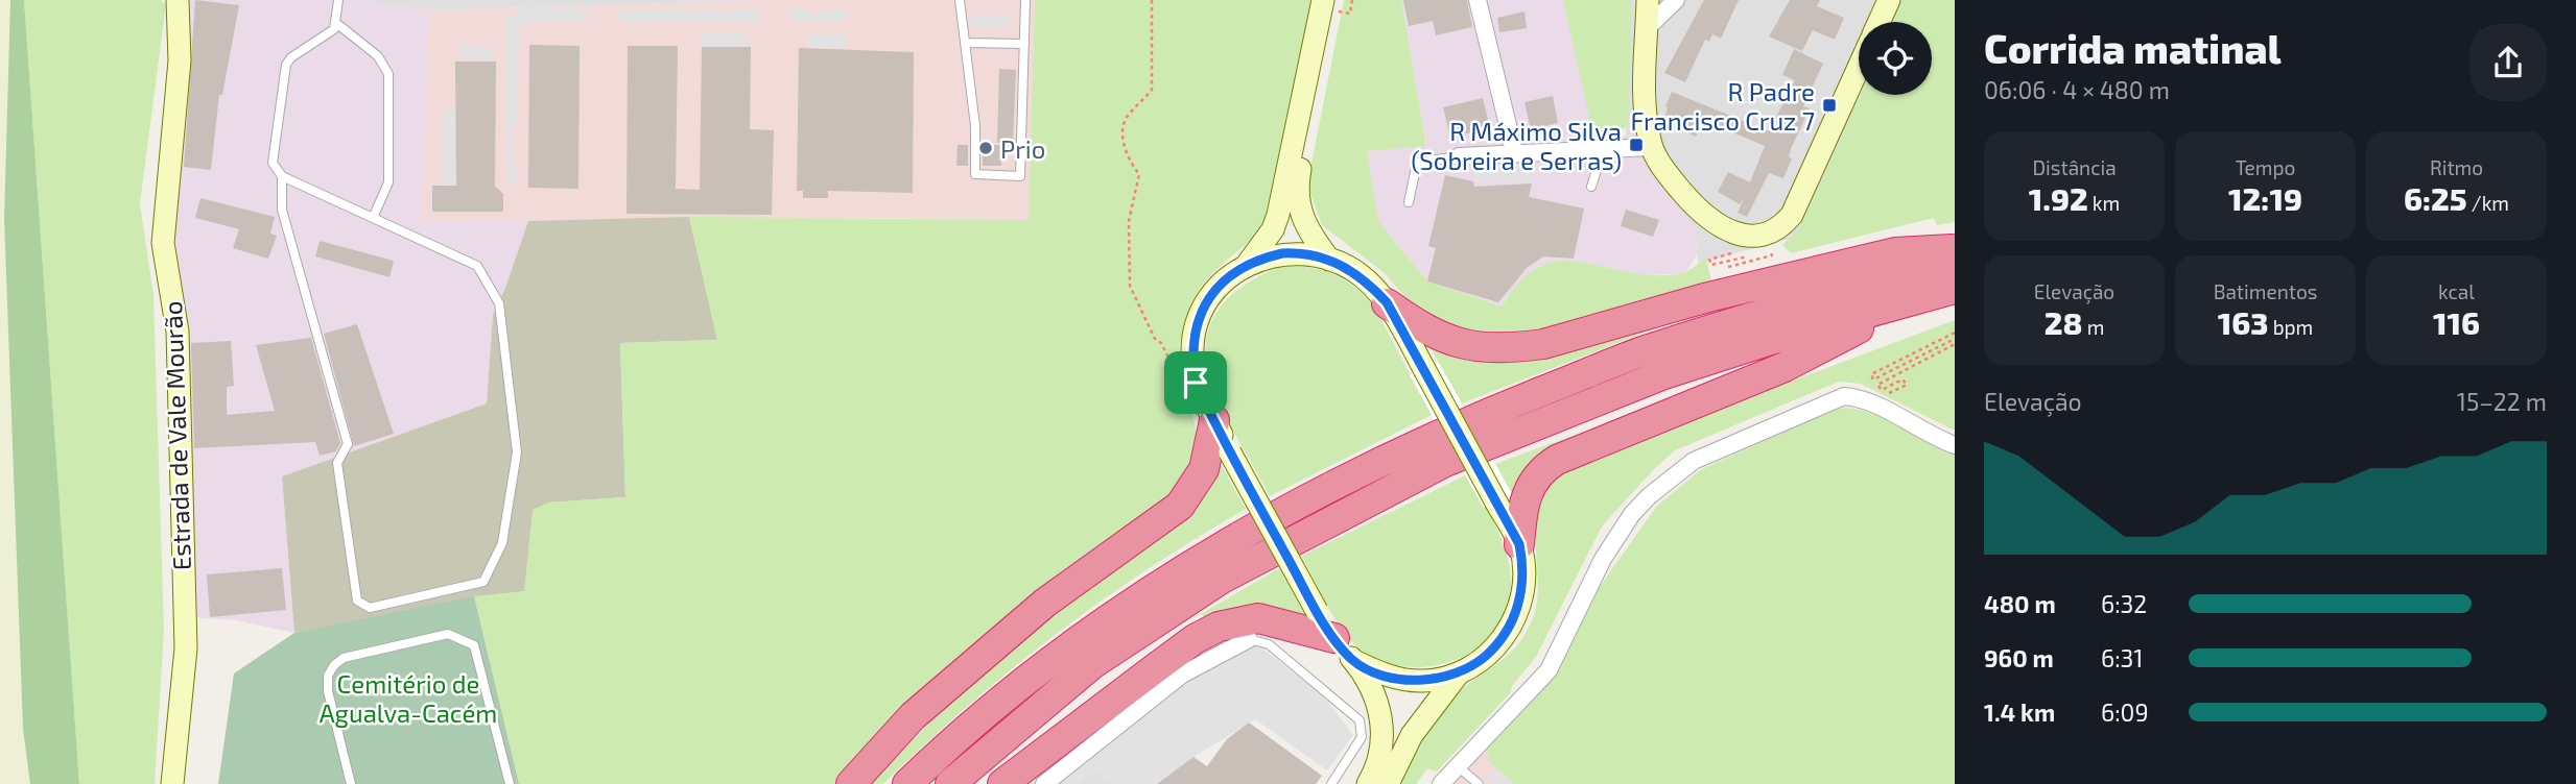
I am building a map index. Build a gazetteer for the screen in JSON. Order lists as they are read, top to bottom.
{
  "streets": {
    "street": ["Estrada de Vale Mourão"]
  },
  "parks": ["Cemitério de Agualva-Cacém"],
  "places": {
    "transit": ["R Padre Francisco Cruz 7", "R Máximo Silva (Sobreira e Serras)"],
    "other": ["Prio"]
  },
  "page": {
    "heading": ["Corrida matinal", "06:06 · 4 × 480 m"],
    "stats": [
      ["Distância", "1.92 km"],
      ["Tempo", "12:19"],
      ["Ritmo", "6:25 /km"],
      ["Elevação", "28 m"],
      ["Batimentos", "163 bpm"],
      ["kcal", "116"]
    ],
    "chart": ["Elevação", "15–22 m"],
    "list": [
      {
        "name": "480 m",
        "note": "6:32"
      },
      {
        "name": "960 m",
        "note": "6:31"
      },
      {
        "name": "1.4 km",
        "note": "6:09"
      }
    ]
  }
}
